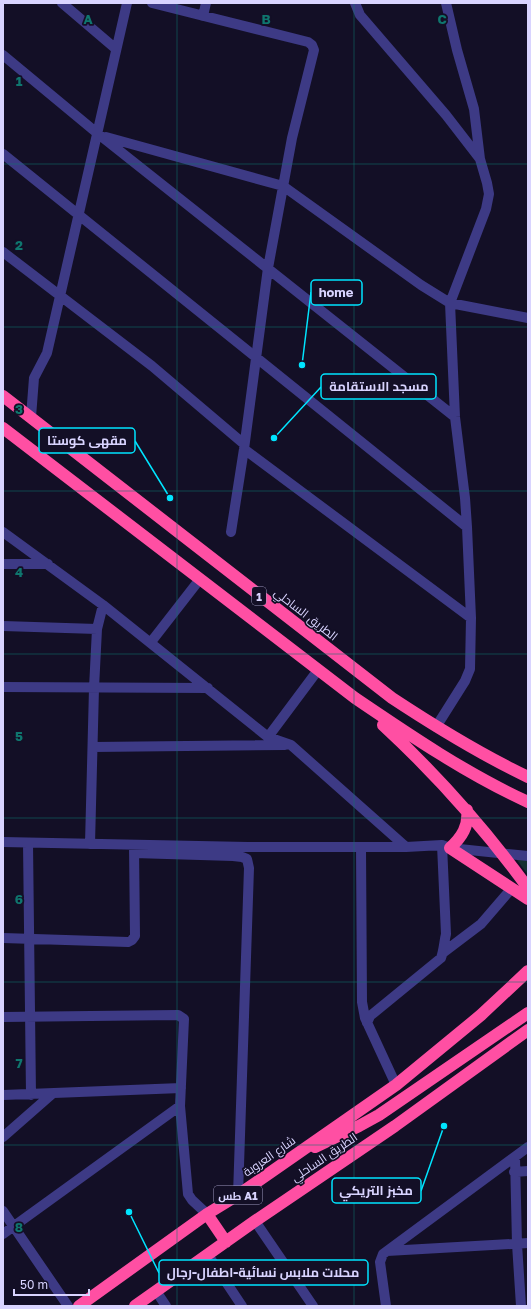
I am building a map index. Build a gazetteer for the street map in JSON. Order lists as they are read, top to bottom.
{
  "streets": {
    "highway": [
      "1",
      "الطريق الساحلي",
      "شارع العروبة",
      "طس A1"
    ]
  },
  "crossings": [
    ["شارع العروبة", "طس A1"]
  ],
  "places": [
    "home",
    "مسجد الاستقامة",
    "مقهى كوستا",
    "مخبز التريكي",
    "محلات ملابس نسائية-اطفال-رجال"
  ],
  "scale_bar": "50 m",
  "grid": {
    "columns": ["A", "B", "C"],
    "rows": [
      "1",
      "2",
      "3",
      "4",
      "5",
      "6",
      "7",
      "8"
    ]
  }
}
